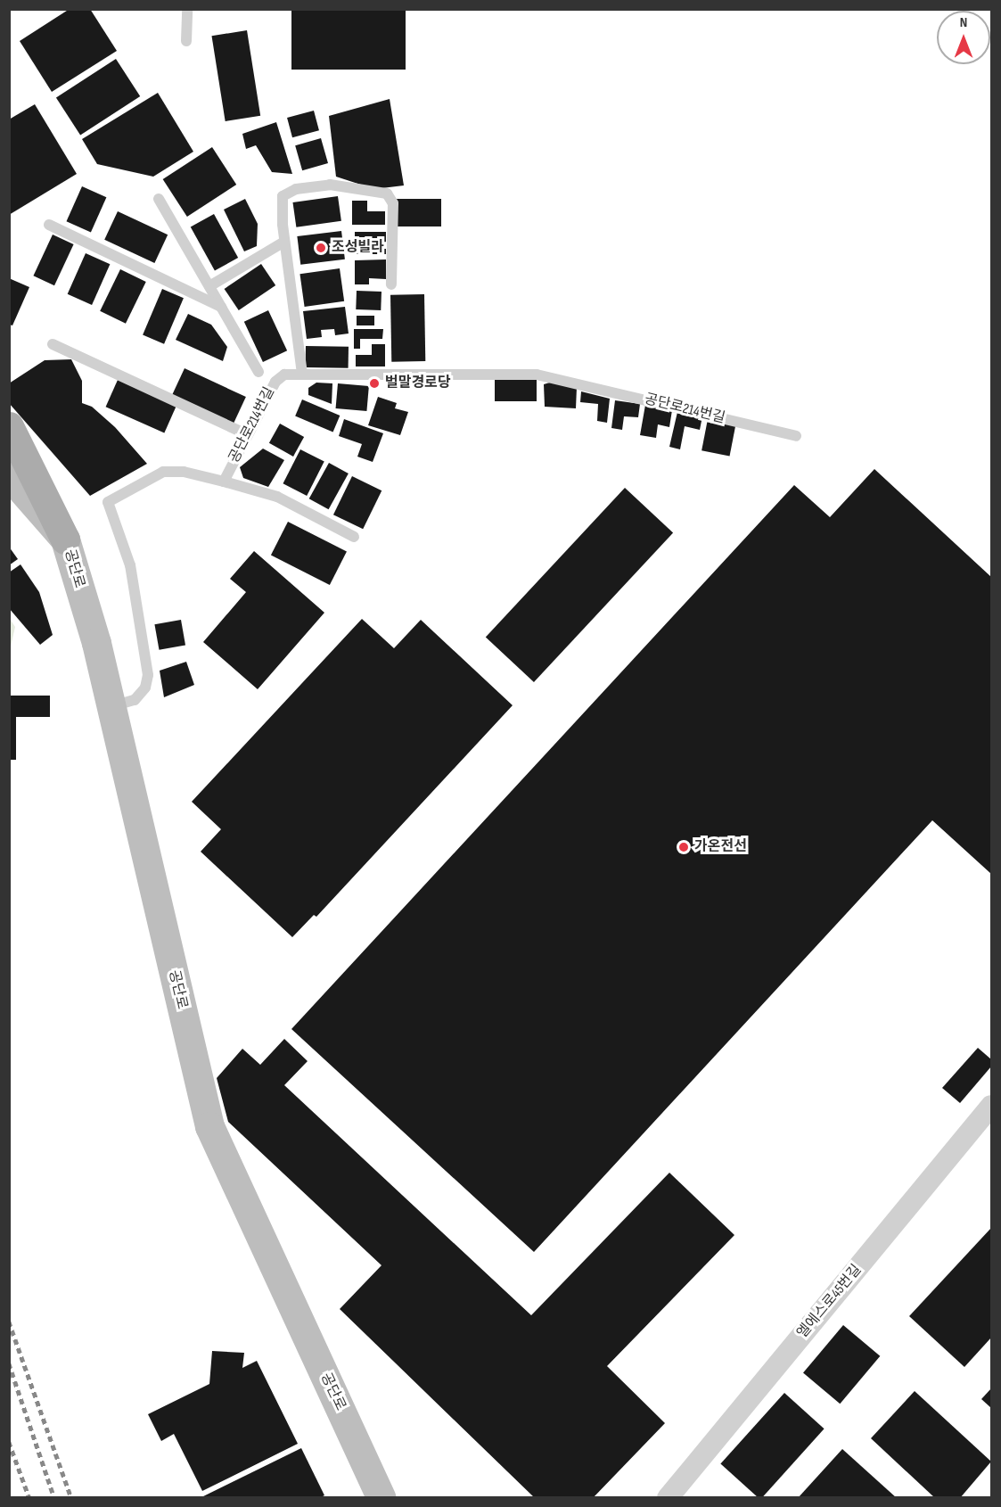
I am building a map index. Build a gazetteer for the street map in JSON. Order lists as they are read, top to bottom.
{
  "streets": {
    "street": ["공단로", "엘에스로45번길"],
    "lane": ["공단로214번길"]
  },
  "crossings": [
    ["공단로214번길", "공단로"]
  ],
  "places": ["조성빌라", "벌말경로당", "가온전선"],
  "north": "top"
}
